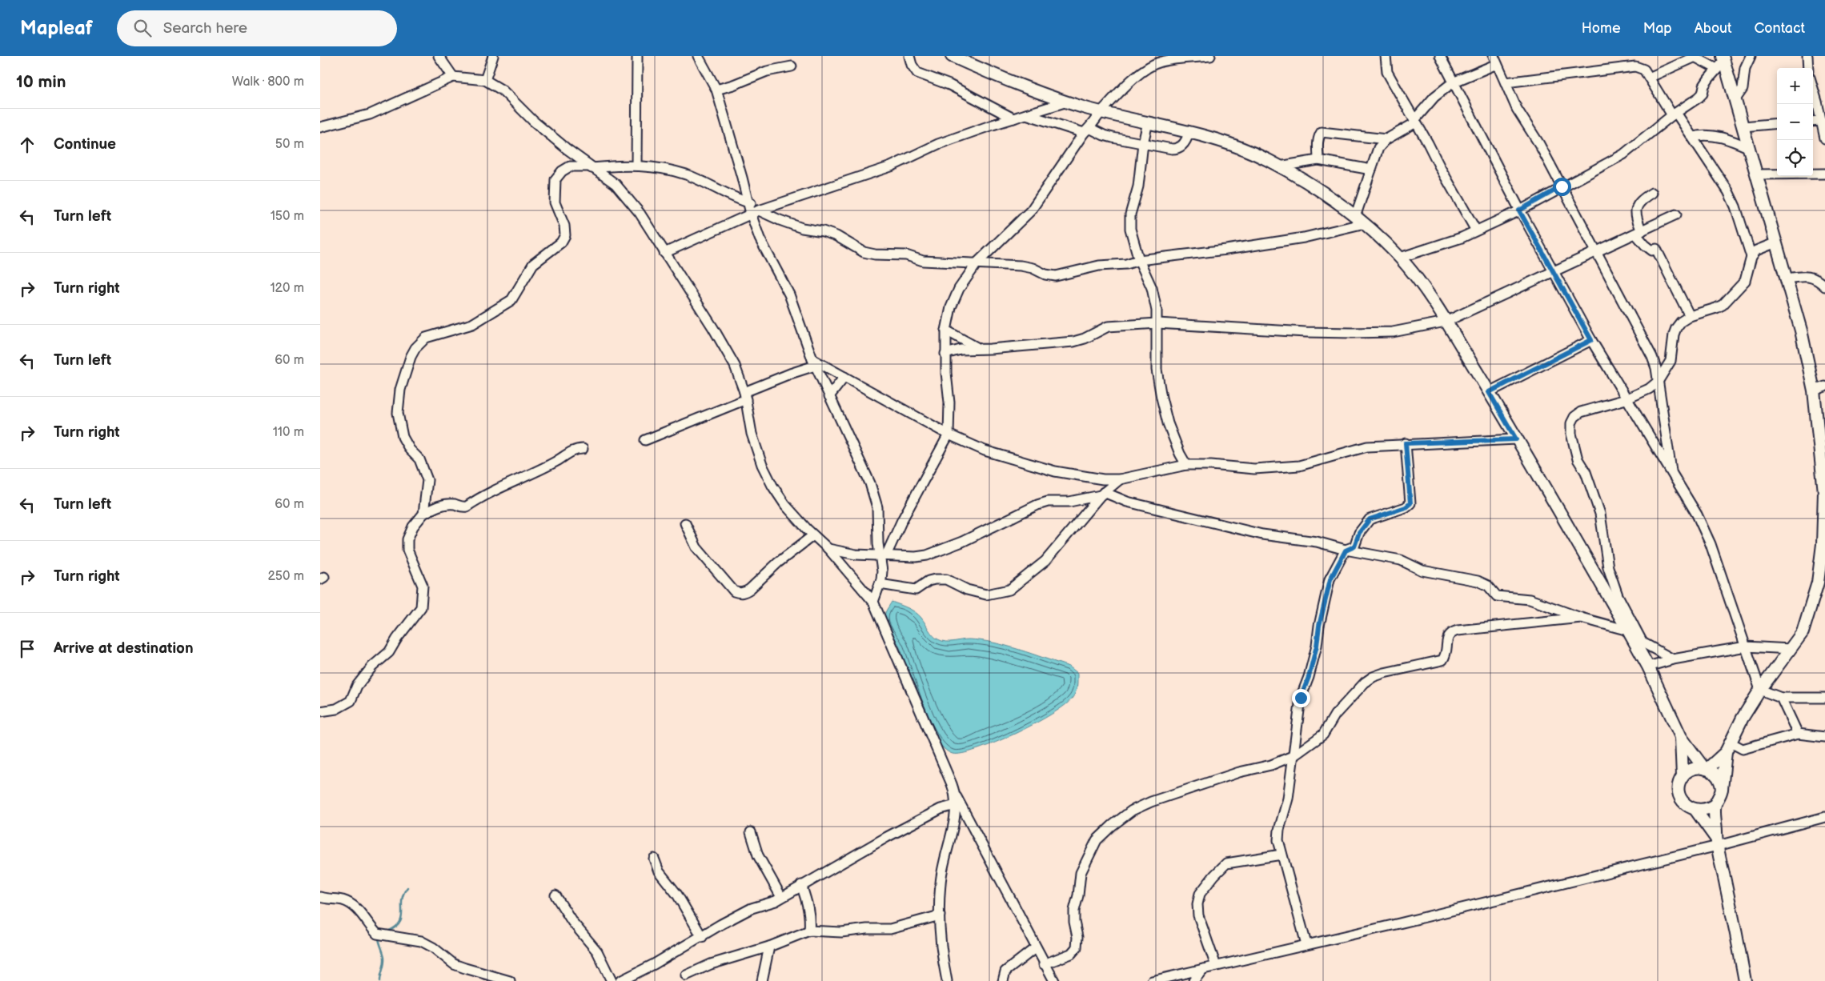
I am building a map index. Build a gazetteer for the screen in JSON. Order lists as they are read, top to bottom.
{
  "page": {
    "header": "Mapleaf",
    "search": "Search here",
    "nav": [
      "Home",
      "Map",
      "About",
      "Contact"
    ],
    "heading": ["10 min", "Walk · 800 m"],
    "map_buttons": ["+", "−"],
    "list": [
      ["Continue", "50 m"],
      ["Turn left", "150 m"],
      ["Turn right", "120 m"],
      ["Turn left", "60 m"],
      ["Turn right", "110 m"],
      ["Turn left", "60 m"],
      ["Turn right", "250 m"],
      "Arrive at destination"
    ]
  }
}
